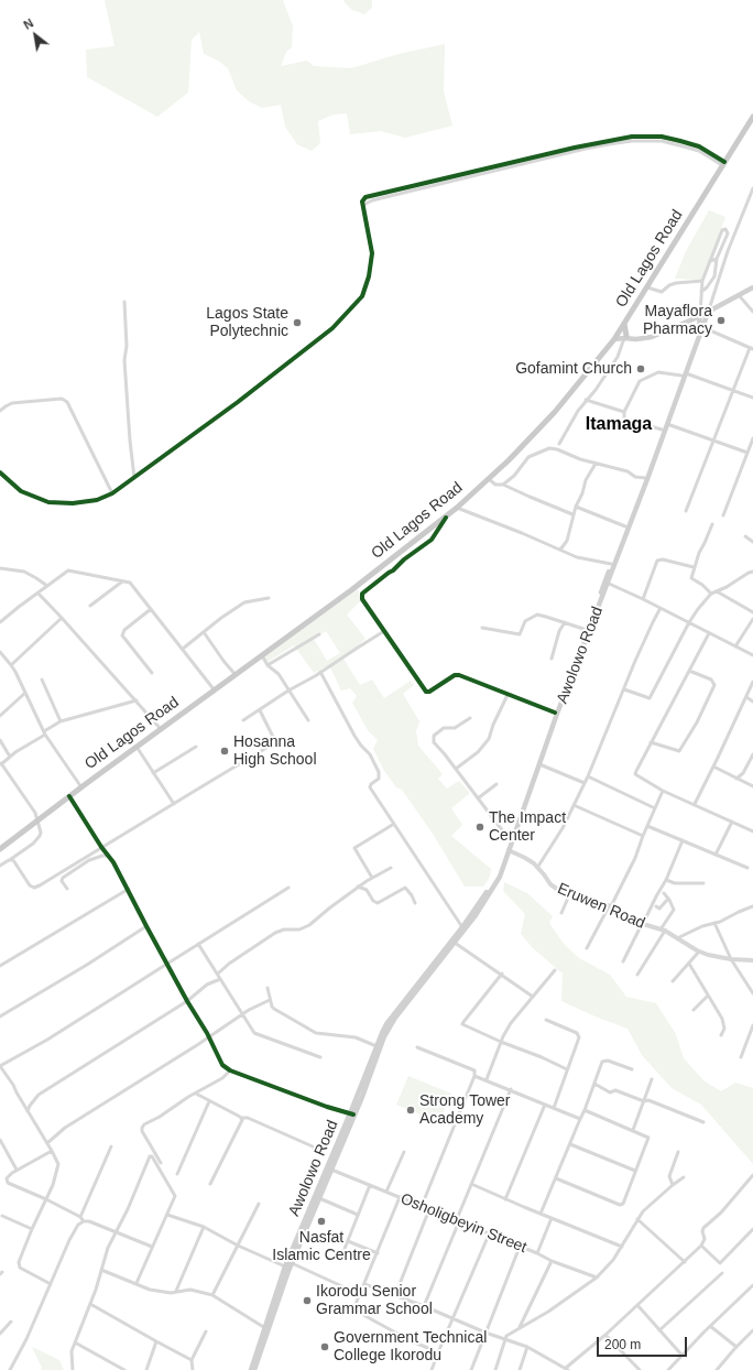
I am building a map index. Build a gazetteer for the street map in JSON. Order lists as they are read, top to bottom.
{
  "streets": {
    "main road": ["Old Lagos Road", "Awolowo Road"],
    "street": ["Eruwen Road", "Osholigbeyin Street"]
  },
  "crossings": [
    ["Awolowo Road", "Eruwen Road"],
    ["Awolowo Road", "Osholigbeyin Street"]
  ],
  "districts": ["Itamaga"],
  "places": [
    "Mayaflora Pharmacy",
    "Lagos State Polytechnic",
    "Gofamint Church",
    "Hosanna High School",
    "The Impact Center",
    "Strong Tower Academy",
    "Nasfat Islamic Centre",
    "Ikorodu Senior Grammar School",
    "Government Technical College Ikorodu"
  ],
  "scale_bar": "200 m",
  "north": "top left"
}
